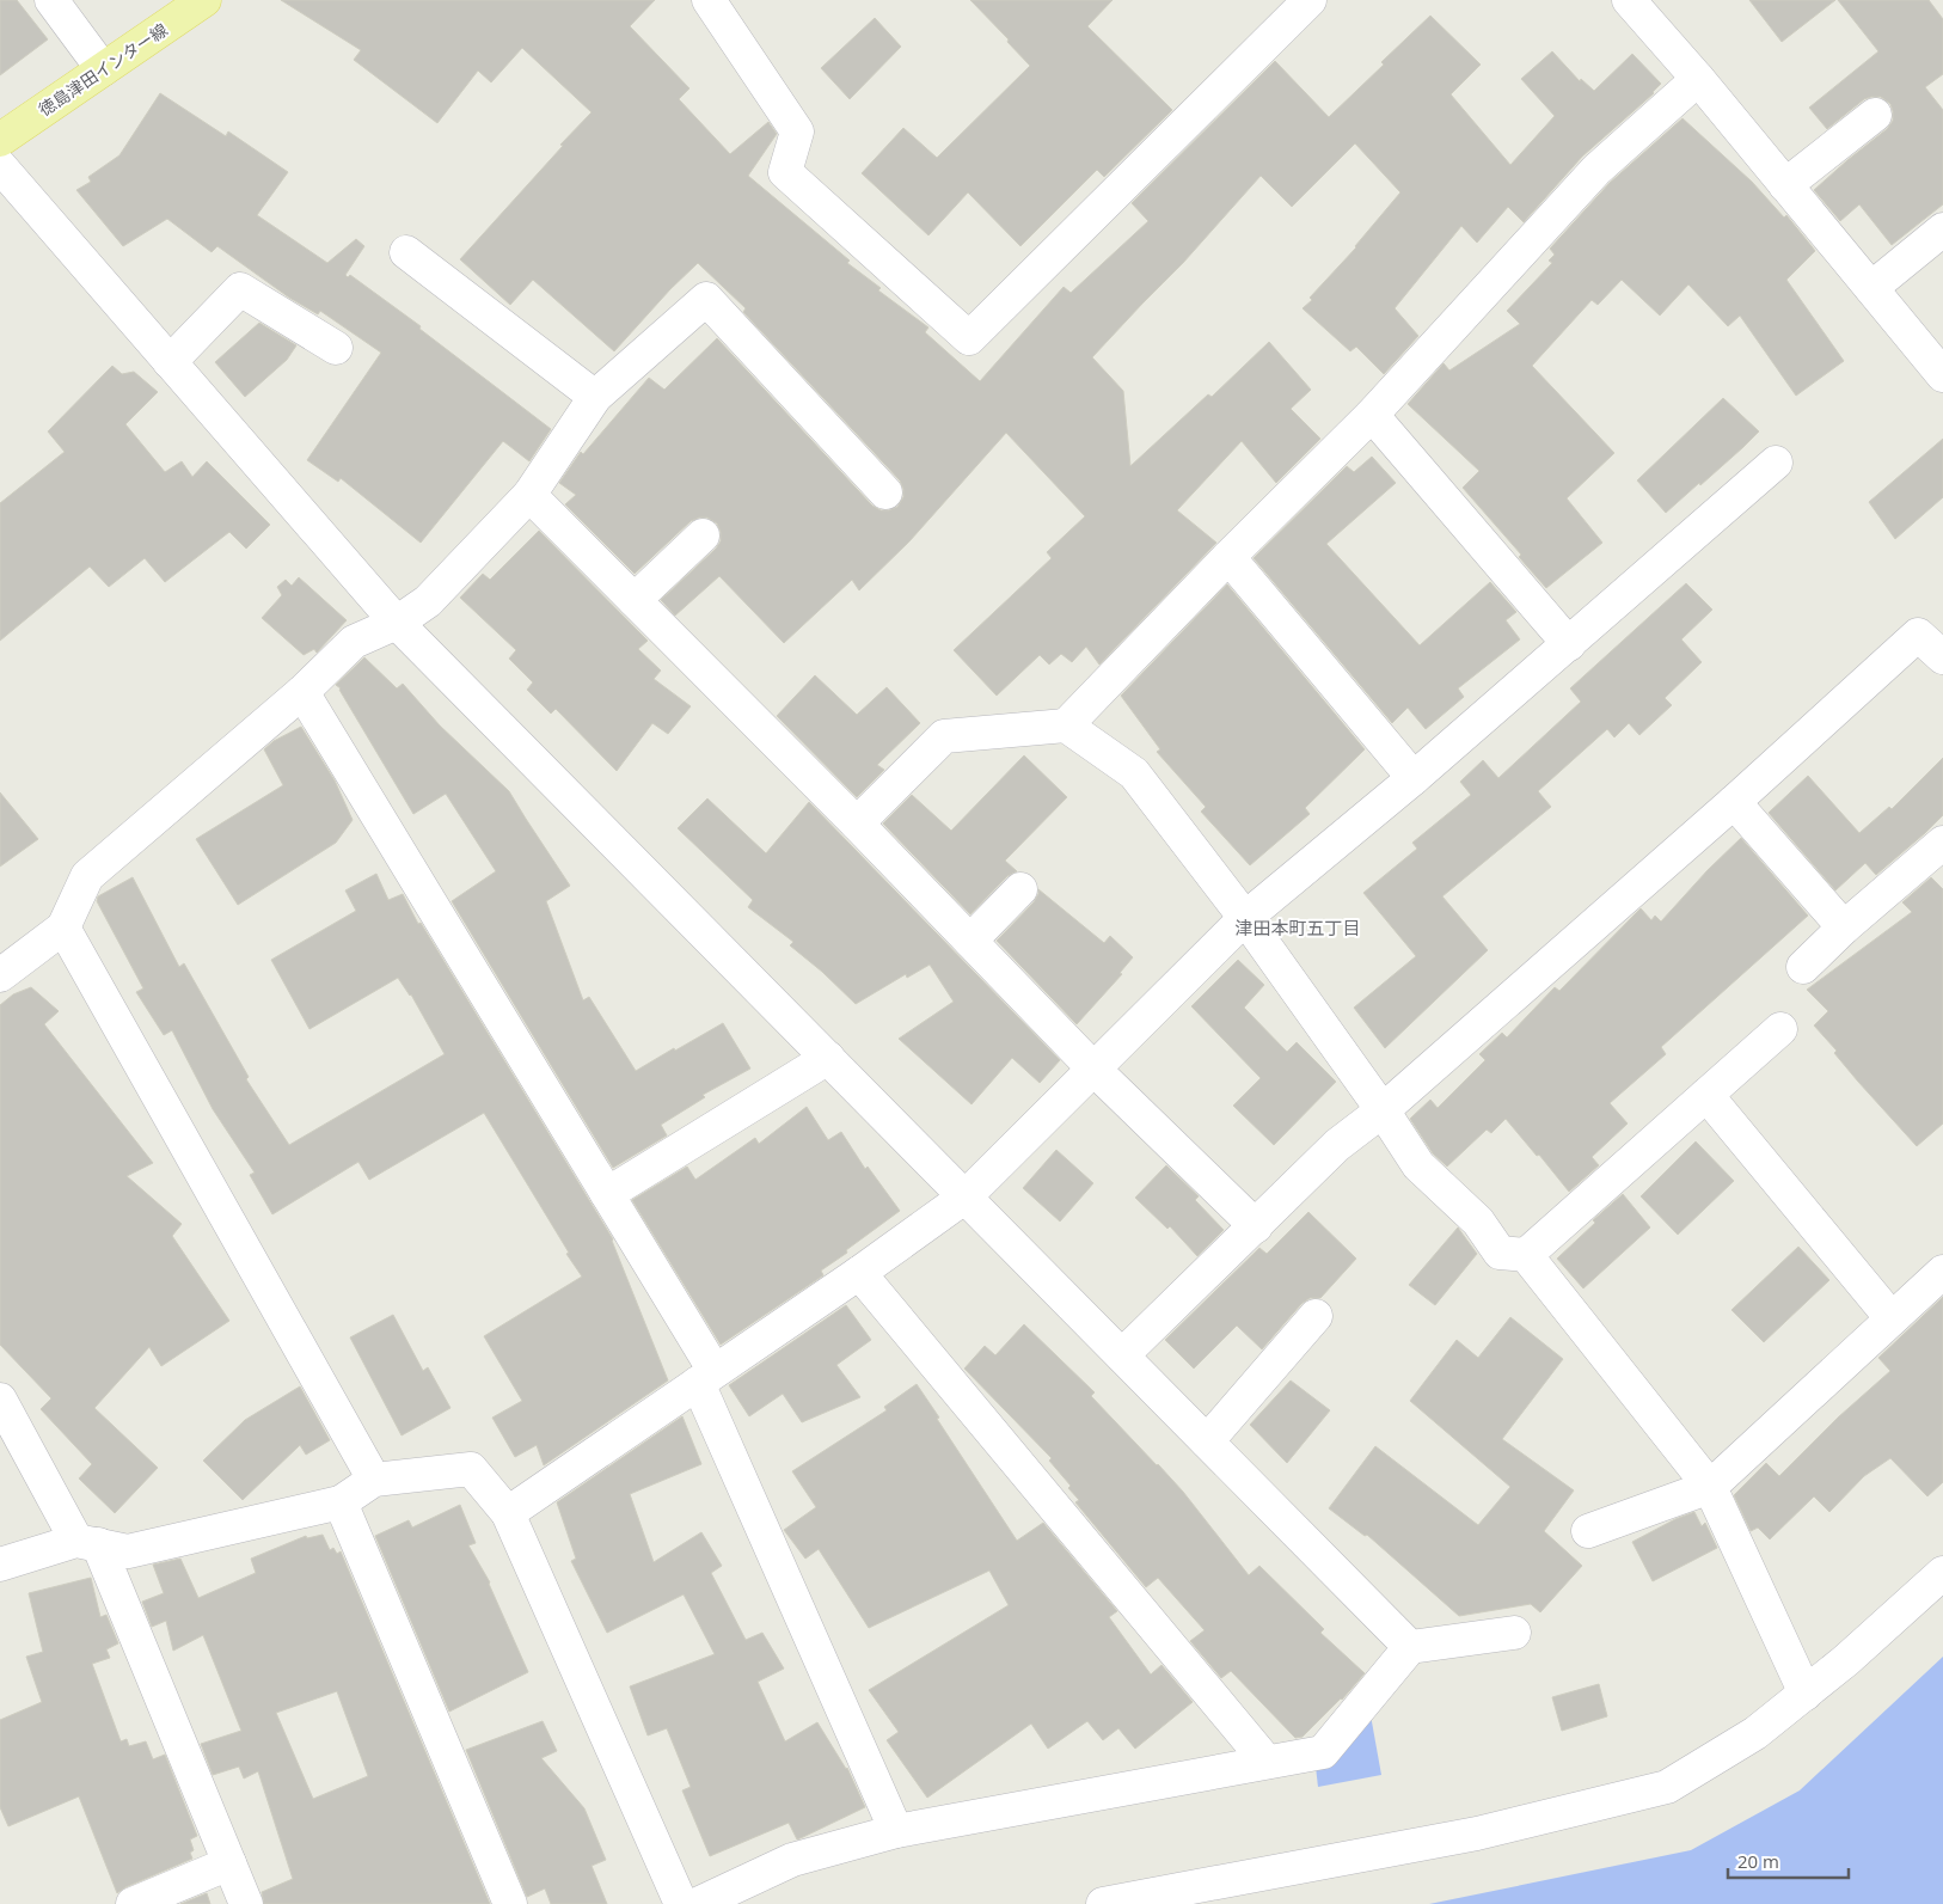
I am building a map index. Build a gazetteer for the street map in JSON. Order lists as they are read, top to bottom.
{
  "streets": {
    "main road": ["徳島津田インター線"]
  },
  "districts": ["津田本町五丁目"],
  "scale_bar": "20 m"
}
